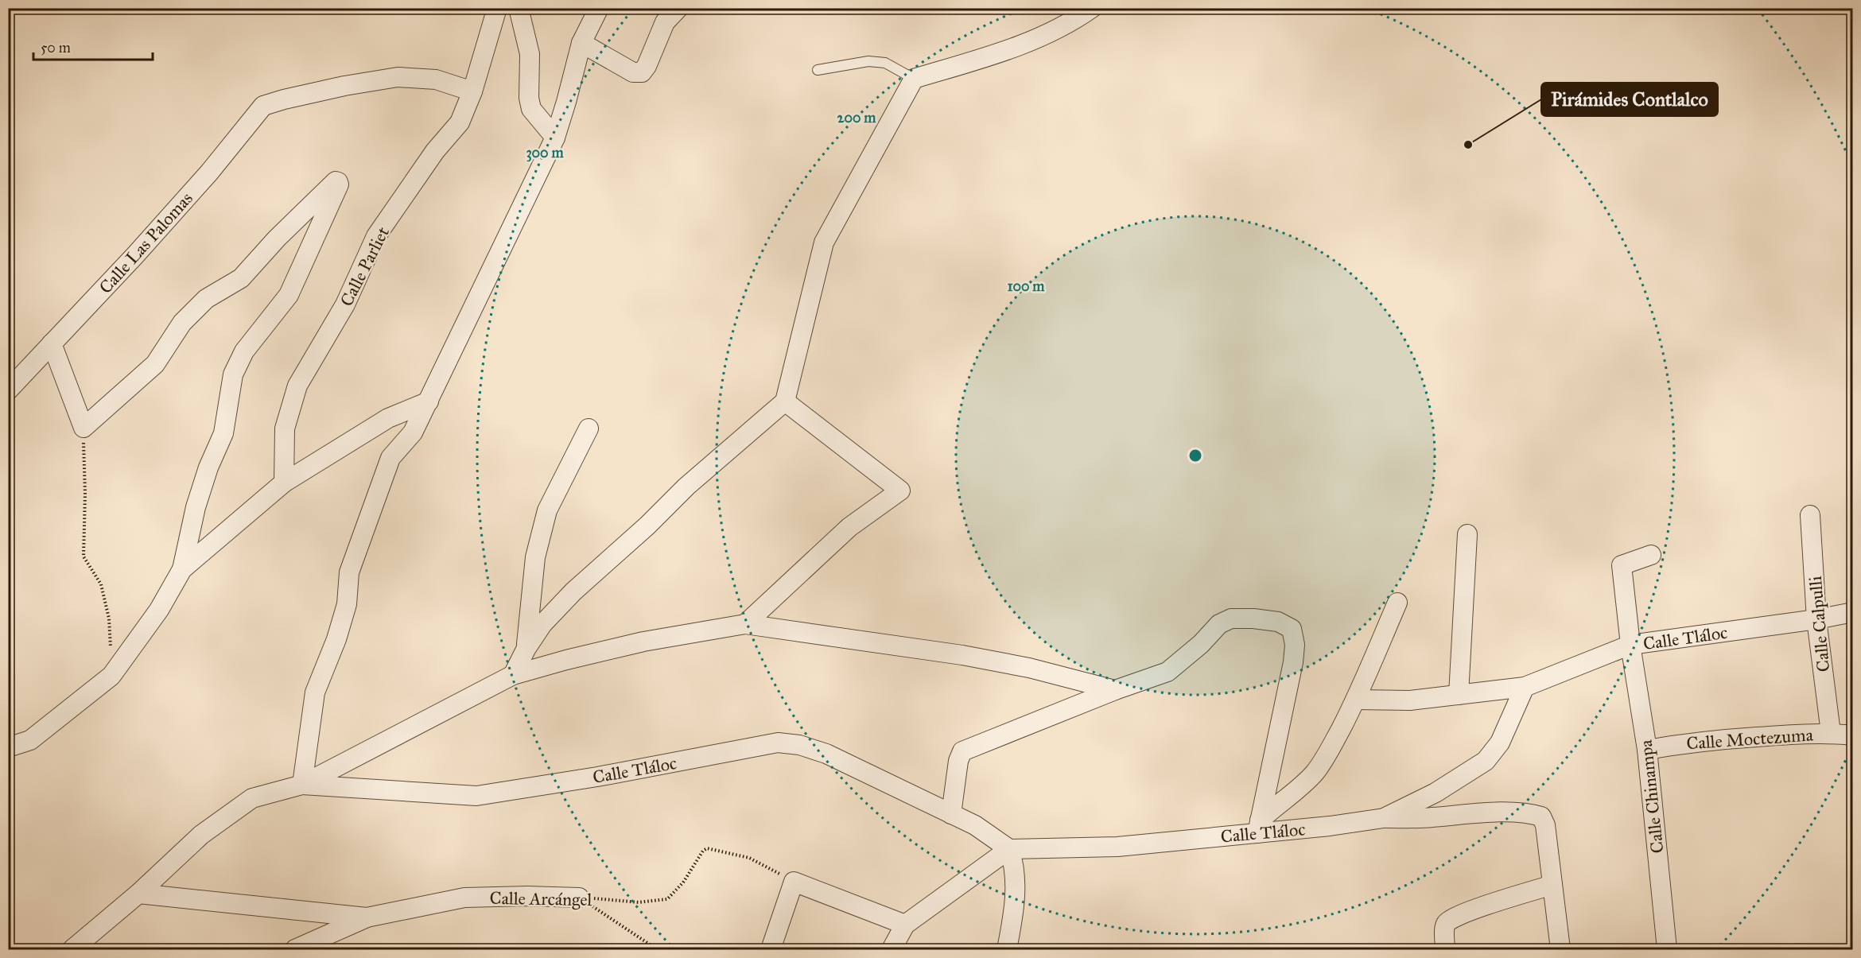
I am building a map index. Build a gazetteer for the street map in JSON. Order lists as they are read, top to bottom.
{
  "streets": {
    "street": [
      "Calle Las Palomas",
      "Calle Parliet",
      "Calle Calpulli",
      "Calle Tláloc",
      "Calle Moctezuma",
      "Calle Chinampa",
      "Calle Arcángel"
    ]
  },
  "crossings": [
    ["Calle Las Palomas", "Calle Parliet"],
    ["Calle Calpulli", "Calle Tláloc"],
    ["Calle Calpulli", "Calle Moctezuma"],
    ["Calle Tláloc", "Calle Chinampa"],
    ["Calle Moctezuma", "Calle Chinampa"]
  ],
  "places": ["Pirámides Contlalco"],
  "scale_bar": "50 m",
  "rings": ["200 m", "300 m", "100 m"]
}
